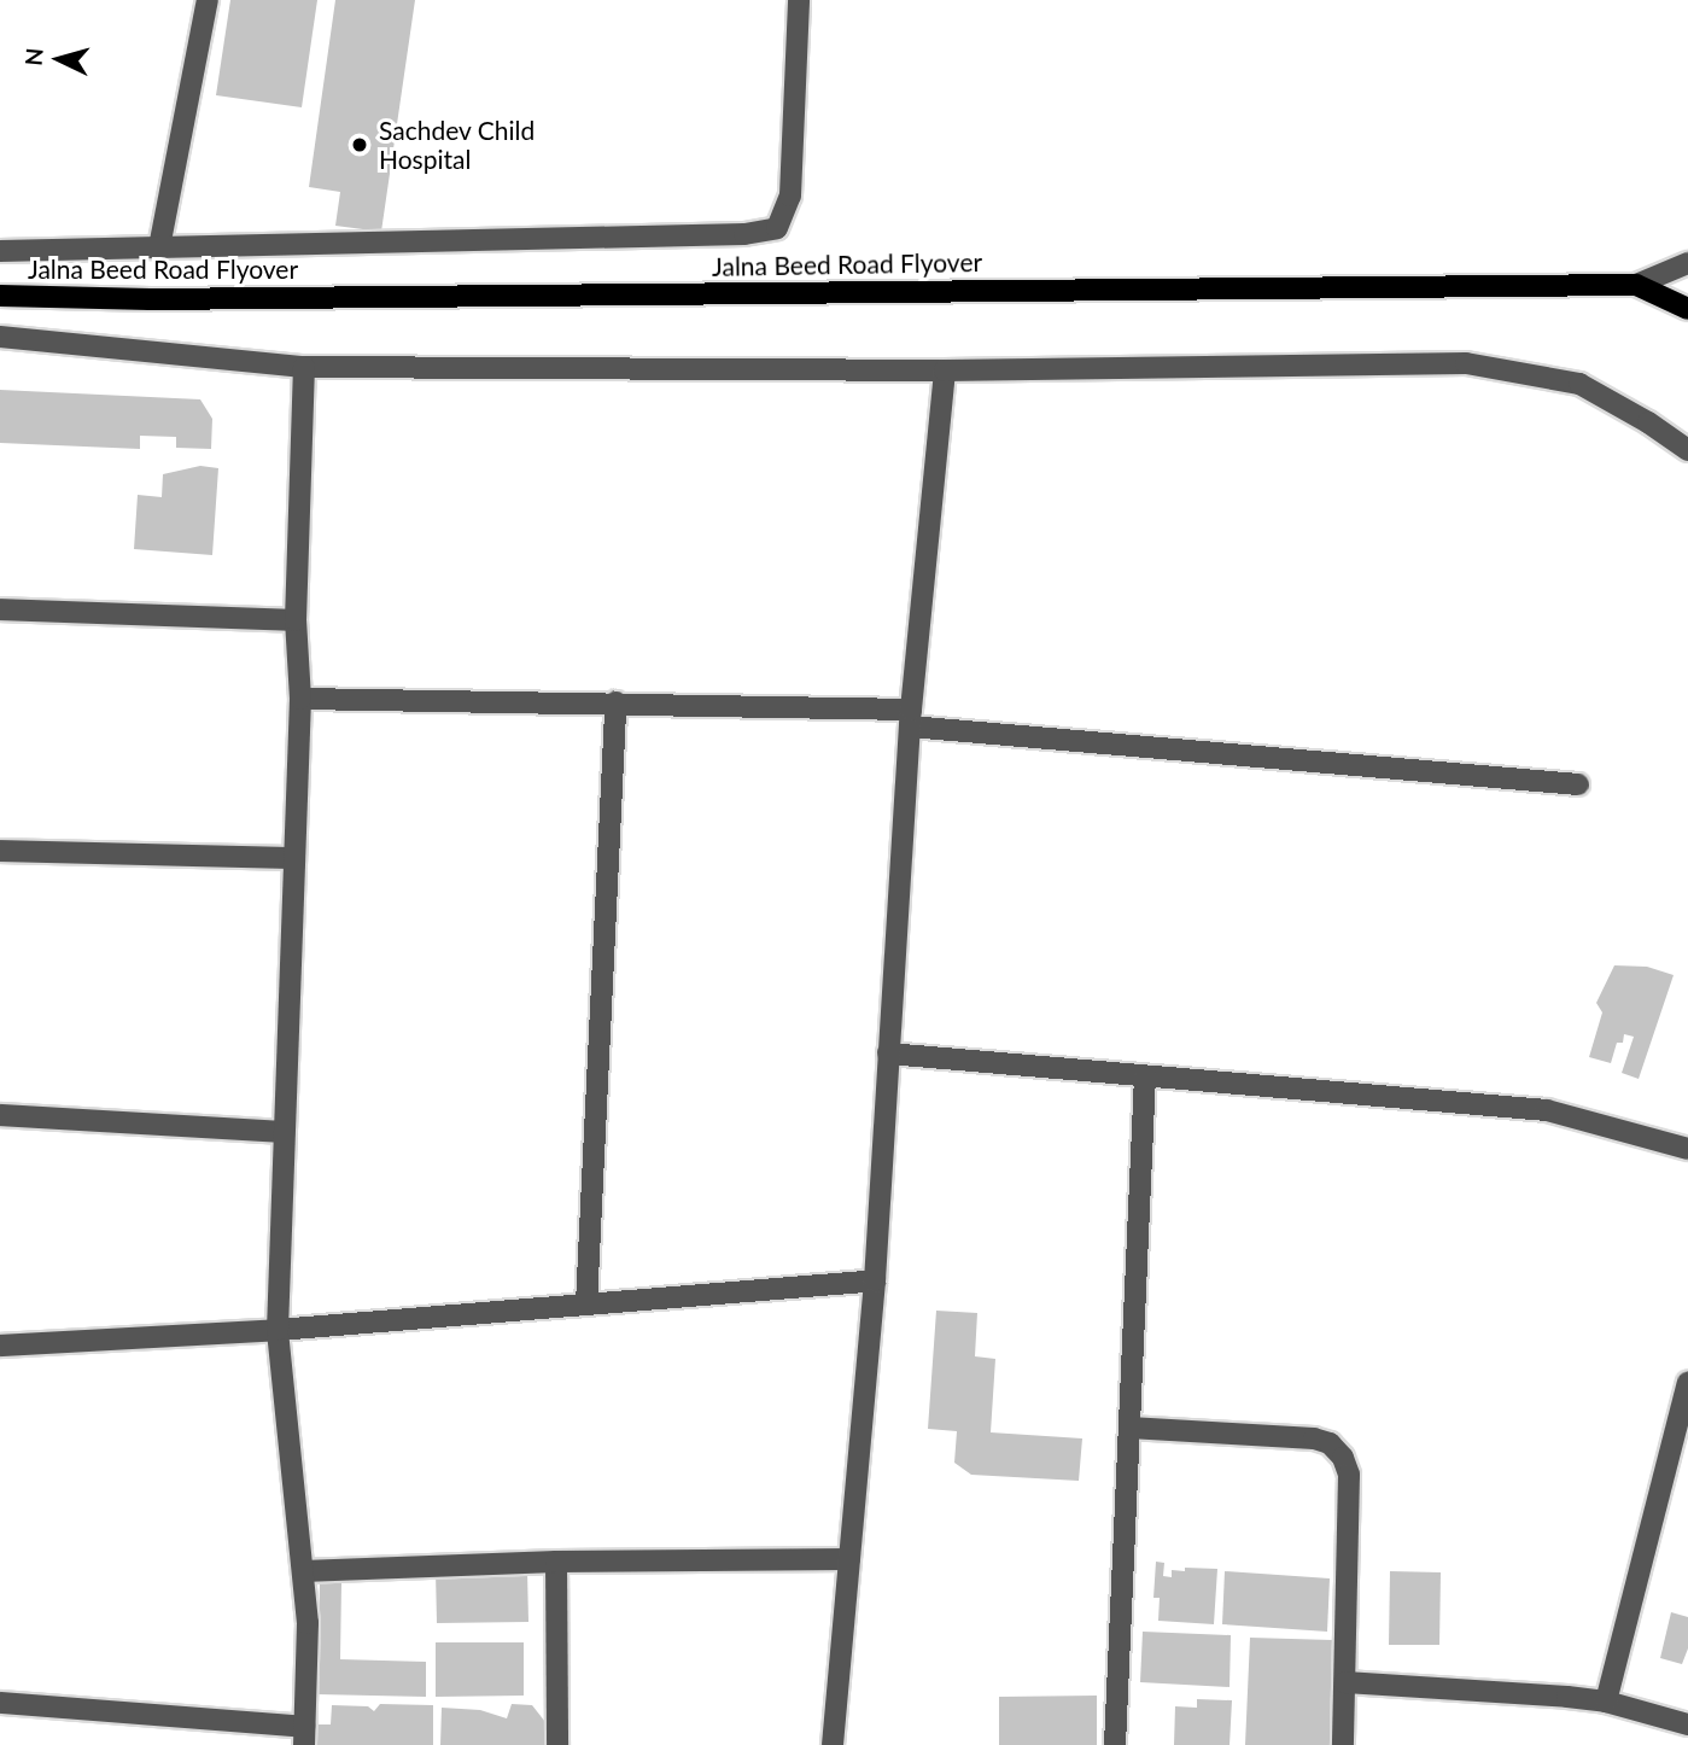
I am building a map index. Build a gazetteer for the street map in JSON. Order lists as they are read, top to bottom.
{
  "streets": {
    "main road": ["Jalna Beed Road Flyover"]
  },
  "places": ["Sachdev Child Hospital"],
  "north": "left"
}
